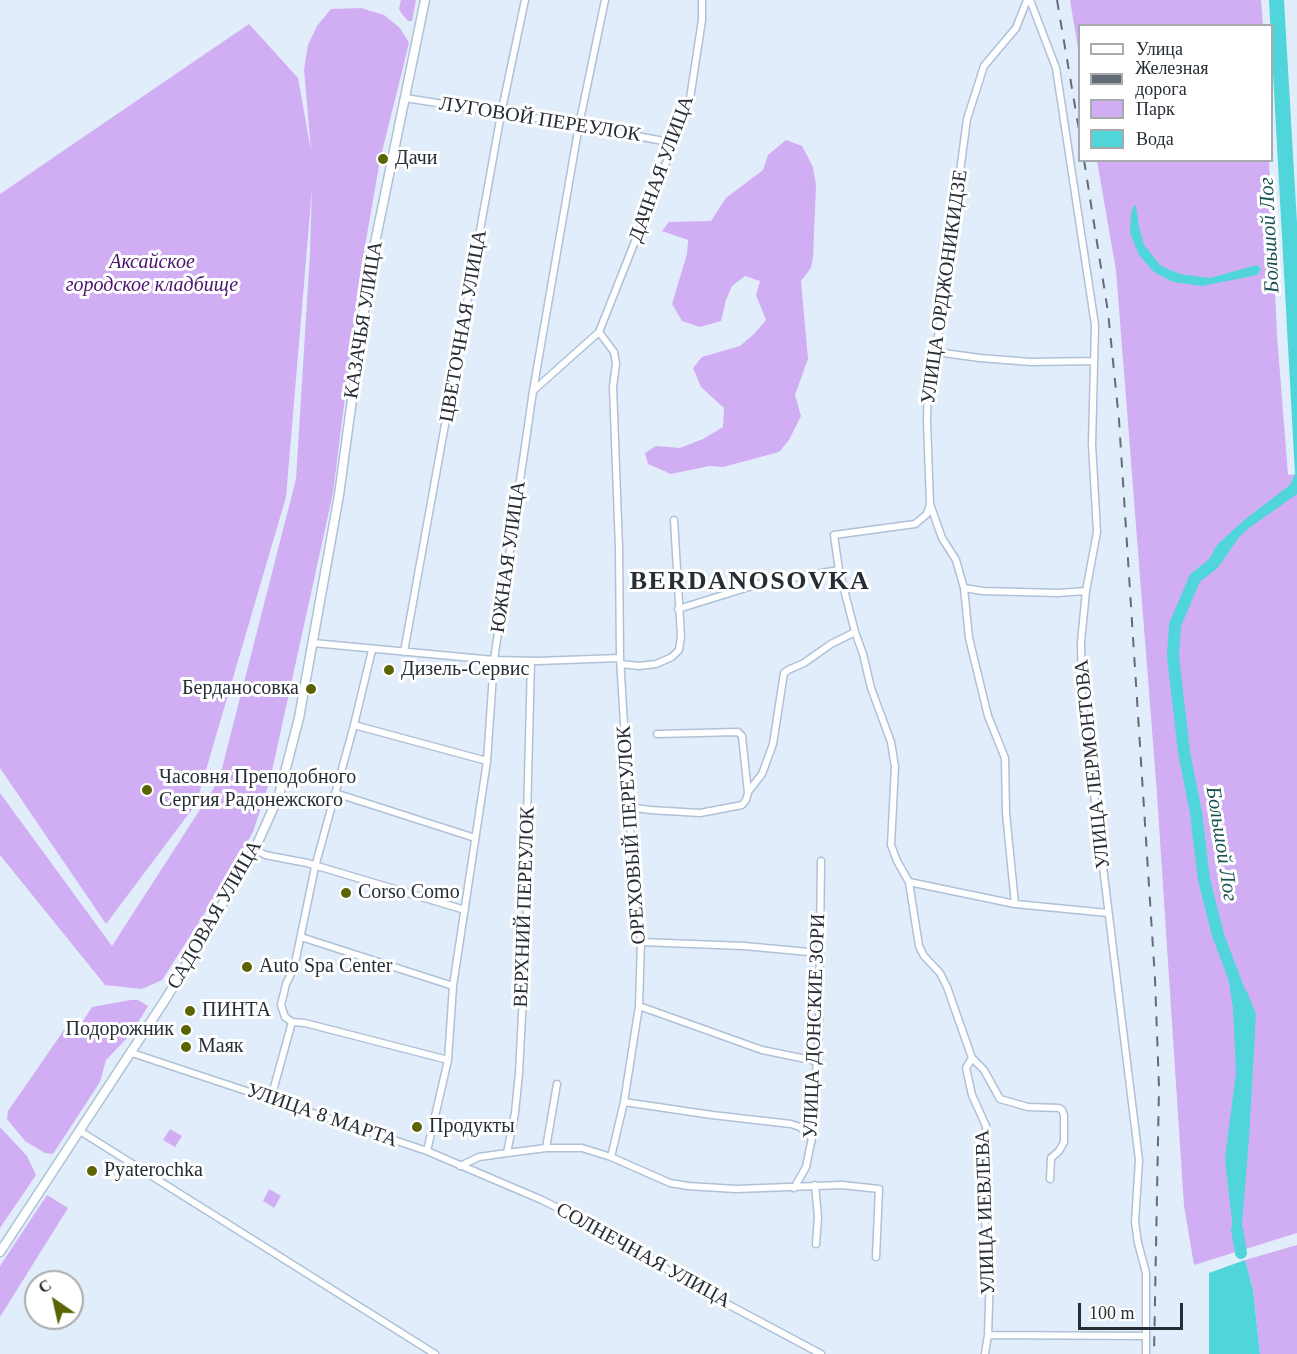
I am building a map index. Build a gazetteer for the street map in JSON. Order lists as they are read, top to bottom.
{
  "streets": {
    "main road": ["КАЗАЧЬЯ УЛИЦА", "САДОВАЯ УЛИЦА"],
    "street": [
      "ЛУГОВОЙ ПЕРЕУЛОК",
      "ДАЧНАЯ УЛИЦА",
      "УЛИЦА ОРДЖОНИКИДЗЕ",
      "ЦВЕТОЧНАЯ УЛИЦА",
      "ЮЖНАЯ УЛИЦА",
      "УЛИЦА ЛЕРМОНТОВА",
      "ОРЕХОВЫЙ ПЕРЕУЛОК",
      "ВЕРХНИЙ ПЕРЕУЛОК",
      "УЛИЦА ДОНСКИЕ ЗОРИ",
      "УЛИЦА 8 МАРТА",
      "УЛИЦА ИЕВЛЕВА",
      "СОЛНЕЧНАЯ УЛИЦА"
    ]
  },
  "crossings": [
    ["ЛУГОВОЙ ПЕРЕУЛОК", "ДАЧНАЯ УЛИЦА"],
    ["ЛУГОВОЙ ПЕРЕУЛОК", "КАЗАЧЬЯ УЛИЦА"],
    ["ЛУГОВОЙ ПЕРЕУЛОК", "ЦВЕТОЧНАЯ УЛИЦА"],
    ["ЛУГОВОЙ ПЕРЕУЛОК", "ЮЖНАЯ УЛИЦА"],
    ["ДАЧНАЯ УЛИЦА", "ОРЕХОВЫЙ ПЕРЕУЛОК"],
    ["УЛИЦА ОРДЖОНИКИДЗЕ", "УЛИЦА ЛЕРМОНТОВА"],
    ["УЛИЦА ОРДЖОНИКИДЗЕ", "УЛИЦА ИЕВЛЕВА"],
    ["КАЗАЧЬЯ УЛИЦА", "САДОВАЯ УЛИЦА"],
    ["ЮЖНАЯ УЛИЦА", "УЛИЦА 8 МАРТА"],
    ["САДОВАЯ УЛИЦА", "УЛИЦА 8 МАРТА"],
    ["УЛИЦА 8 МАРТА", "СОЛНЕЧНАЯ УЛИЦА"]
  ],
  "districts": ["BERDANOSOVKA"],
  "water": ["Большой Лог"],
  "parks": ["Аксайское городское кладбище"],
  "places": [
    "Дачи",
    "Дизель-Сервис",
    "Берданосовка",
    "Часовня Преподобного Сергия Радонежского",
    "Corso Como",
    "Auto Spa Center",
    "ПИНТА",
    "Подорожник",
    "Маяк",
    "Продукты",
    "Pyaterochka"
  ],
  "legend": [
    "Улица",
    "Железная дорога",
    "Парк",
    "Вода"
  ],
  "scale_bar": "100 m",
  "north": "top left"
}
